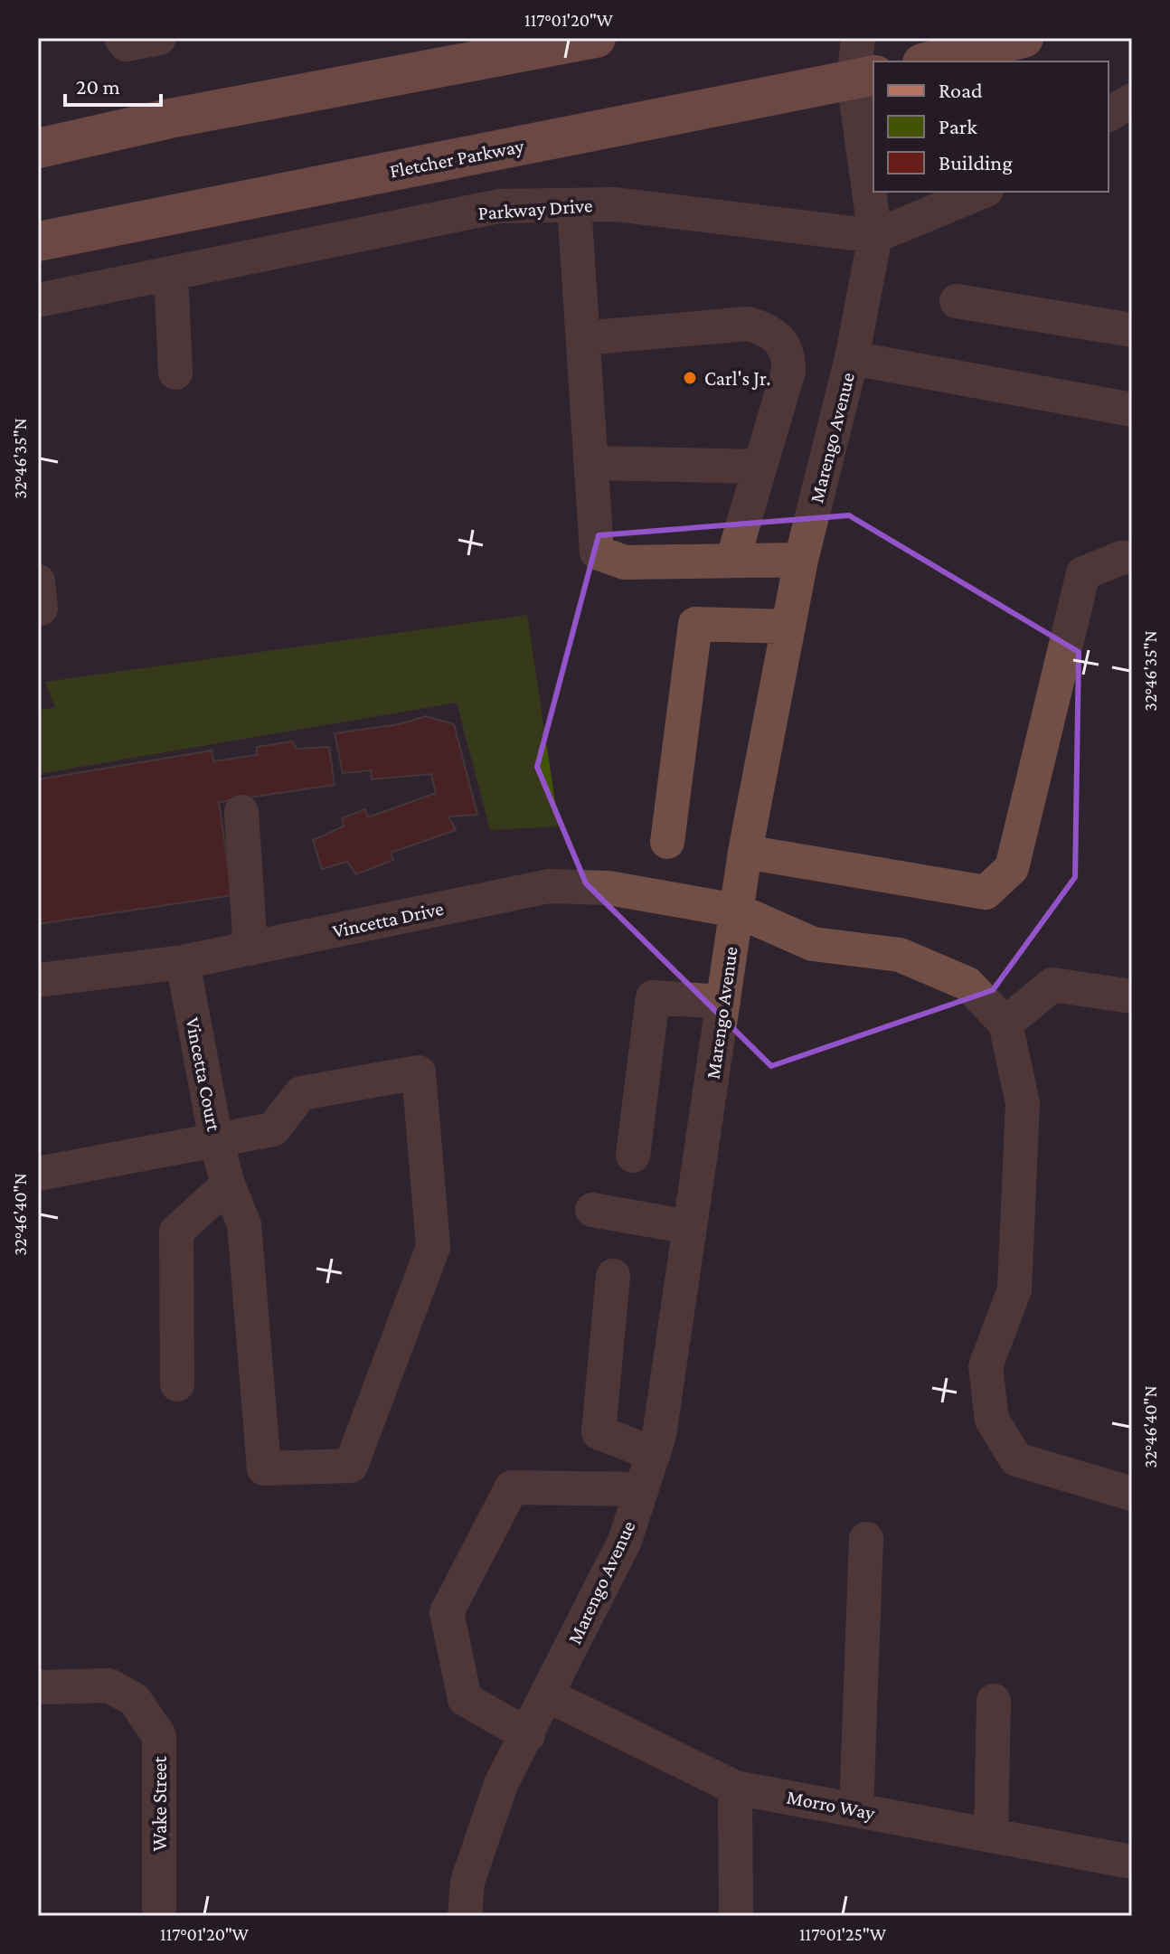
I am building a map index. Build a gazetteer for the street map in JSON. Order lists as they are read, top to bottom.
{
  "streets": {
    "main road": ["Fletcher Parkway"],
    "street": [
      "Parkway Drive",
      "Marengo Avenue",
      "Vincetta Drive",
      "Vincetta Court",
      "Wake Street",
      "Morro Way"
    ]
  },
  "crossings": [
    ["Fletcher Parkway", "Marengo Avenue"],
    ["Parkway Drive", "Marengo Avenue"],
    ["Marengo Avenue", "Vincetta Drive"],
    ["Marengo Avenue", "Morro Way"],
    ["Vincetta Drive", "Vincetta Court"]
  ],
  "places": ["Carl's Jr."],
  "legend": ["Road", "Park", "Building"],
  "scale_bar": "20 m",
  "coordinates": [
    "117°01'20\"W",
    "32°46'35\"N",
    "32°46'40\"N",
    "117°01'25\"W"
  ]
}
